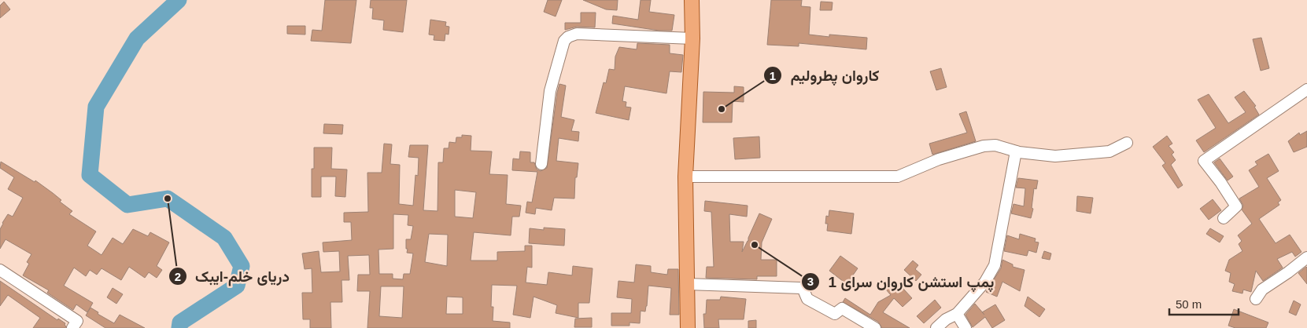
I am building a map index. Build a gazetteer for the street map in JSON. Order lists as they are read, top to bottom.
{
  "places": ["کاروان پطرولیم", "دریای خلم-ایبک", "پمپ استشن کاروان سرای 1"],
  "scale_bar": "50 m"
}
